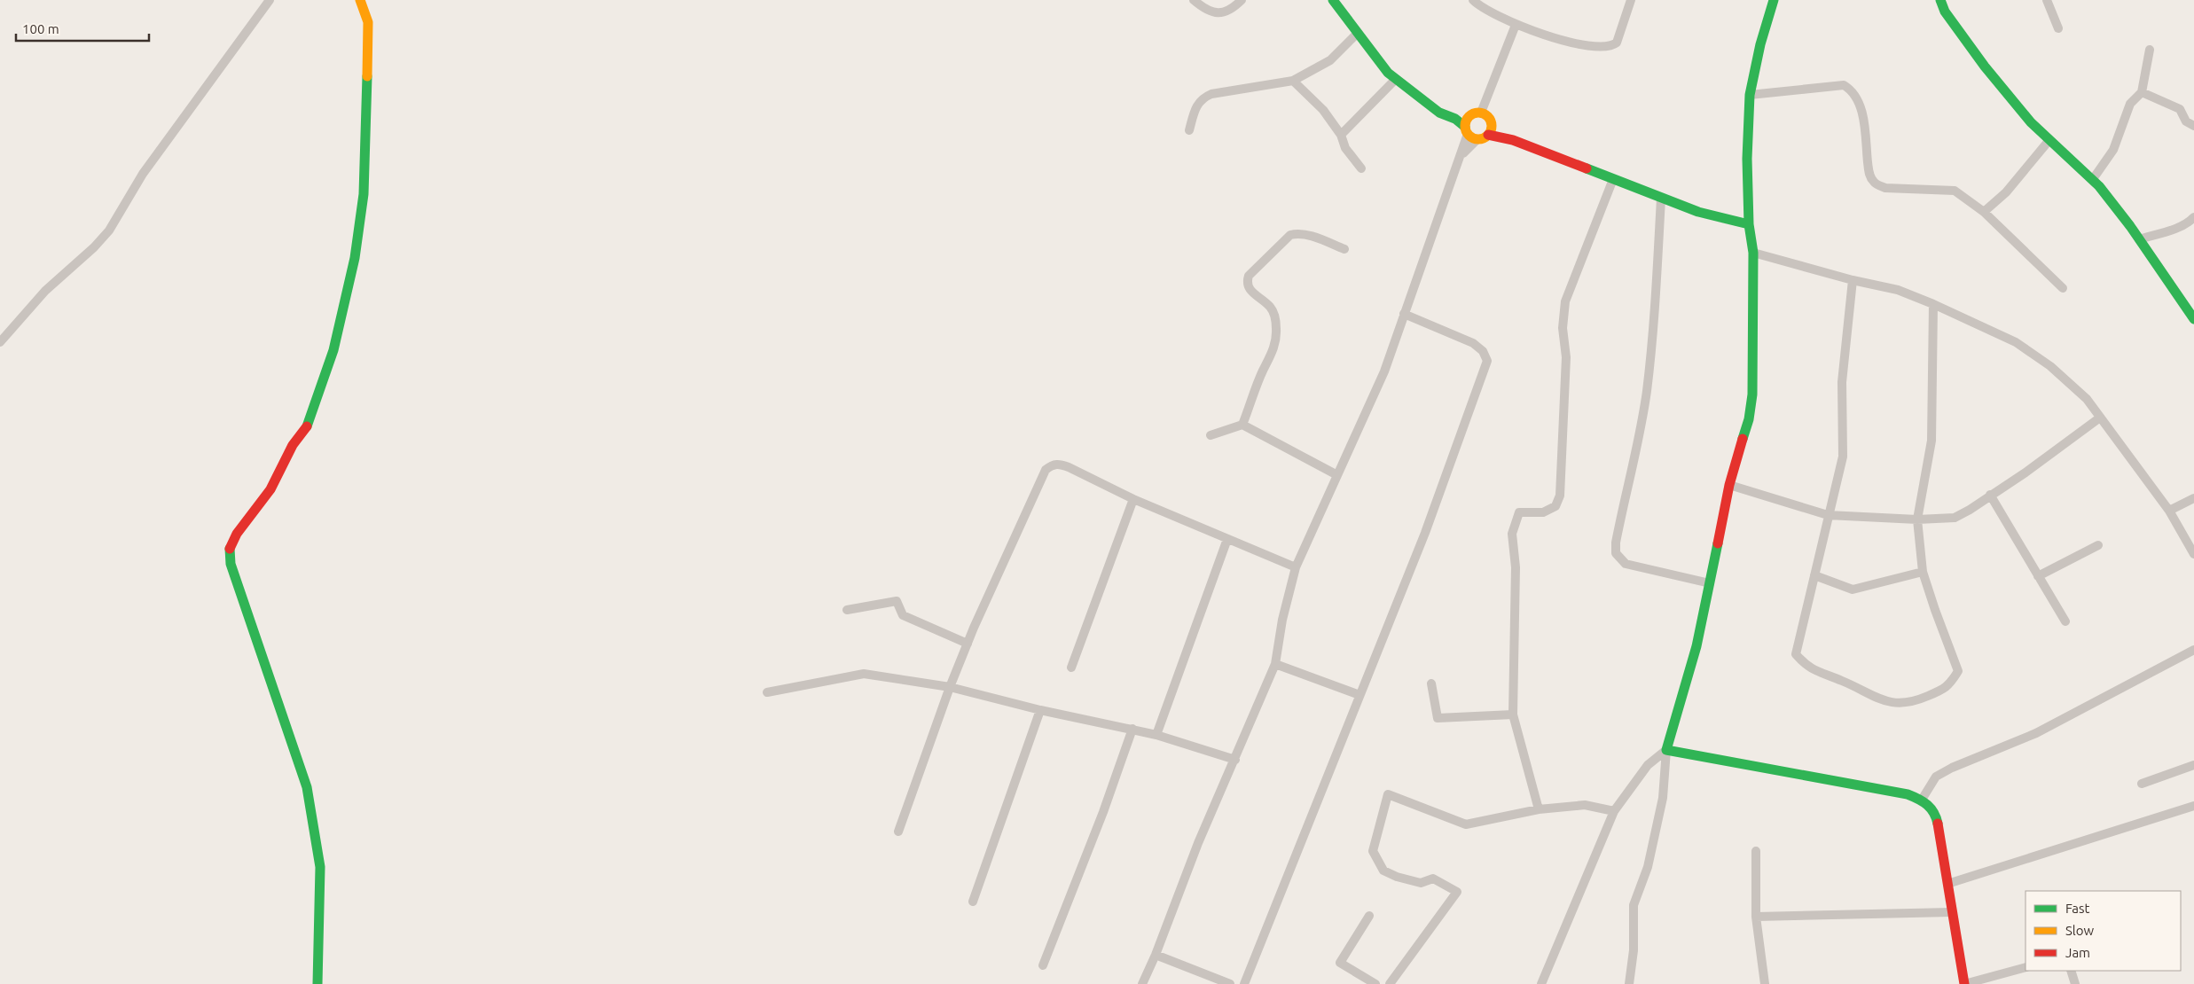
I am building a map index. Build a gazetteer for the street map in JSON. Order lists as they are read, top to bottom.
{
  "legend": ["Fast", "Slow", "Jam"],
  "scale_bar": "100 m"
}
